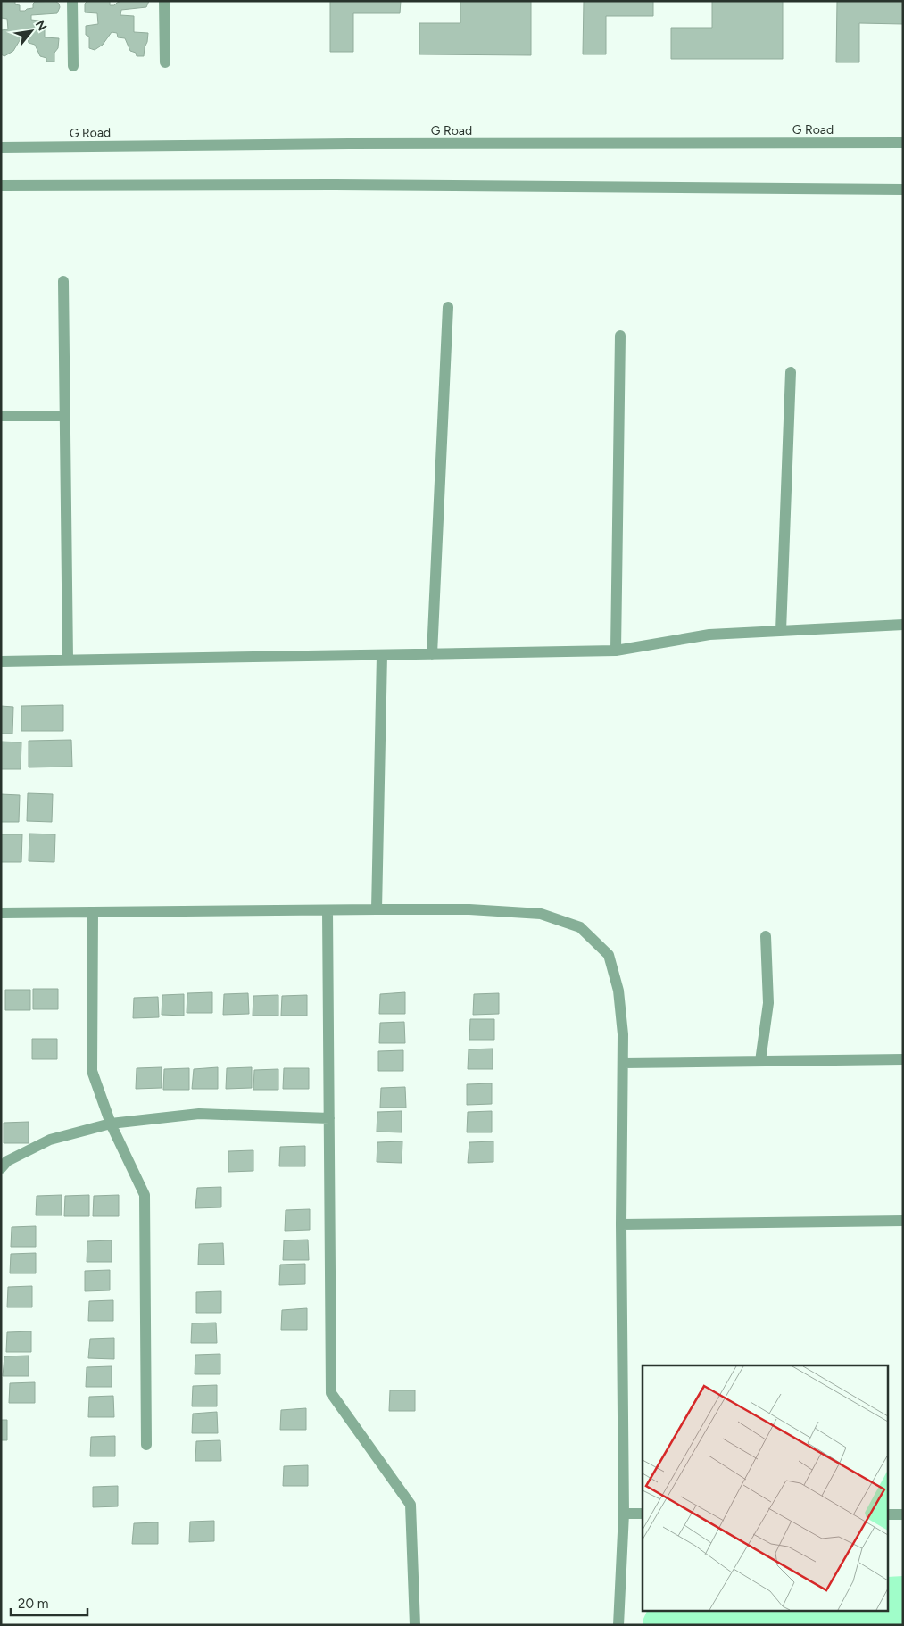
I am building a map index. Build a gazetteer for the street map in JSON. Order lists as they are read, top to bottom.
{
  "streets": {
    "street": ["G Road"]
  },
  "scale_bar": "20 m",
  "north": "top right"
}
